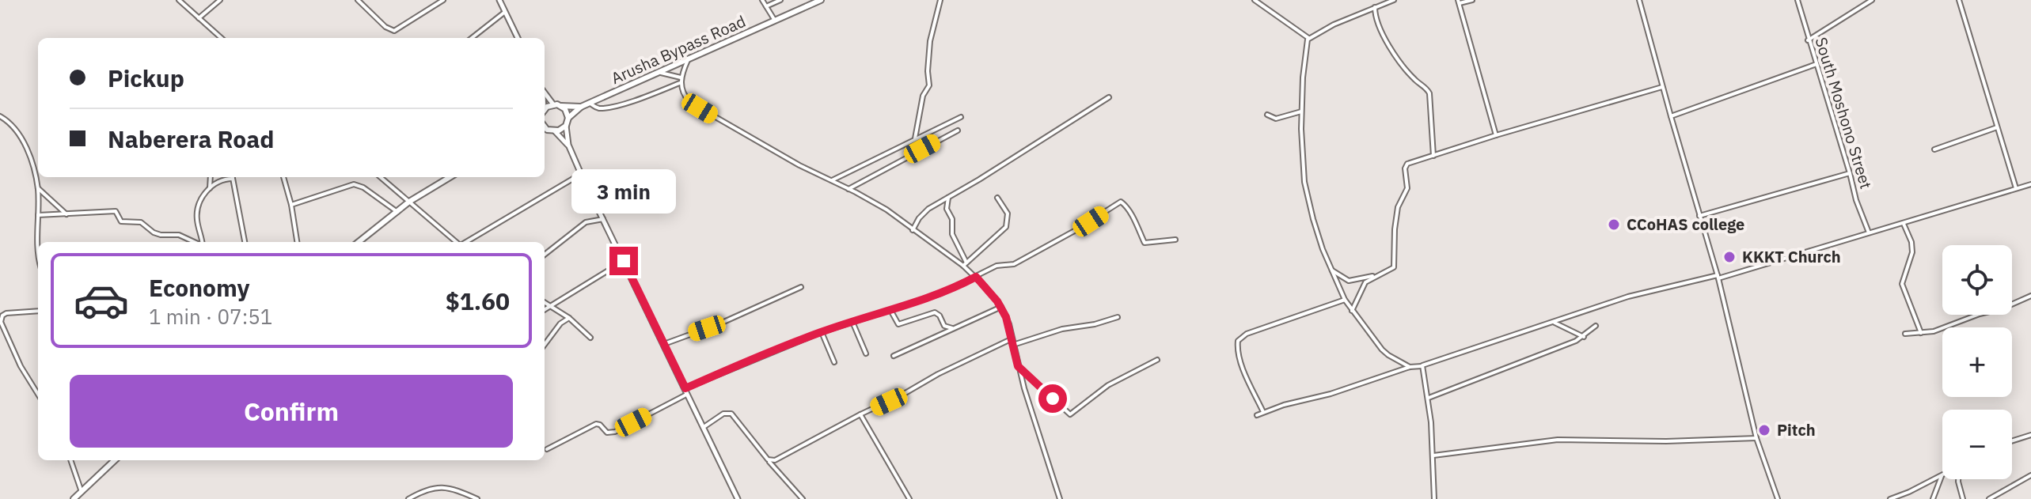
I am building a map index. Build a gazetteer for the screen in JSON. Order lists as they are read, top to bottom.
{
  "streets": {
    "main road": ["Arusha Bypass Road"],
    "street": ["South Moshono Street"]
  },
  "places": ["CCoHAS college", "KKKT Church", "Pitch"],
  "page": {
    "banner": ["Pickup", "Naberera Road"],
    "bubble": "3 min",
    "map_buttons": ["+", "−"],
    "list": [
      {
        "name": "Economy",
        "note": "1 min · 07:51",
        "value": "$1.60"
      }
    ],
    "buttons": "Confirm"
  }
}
